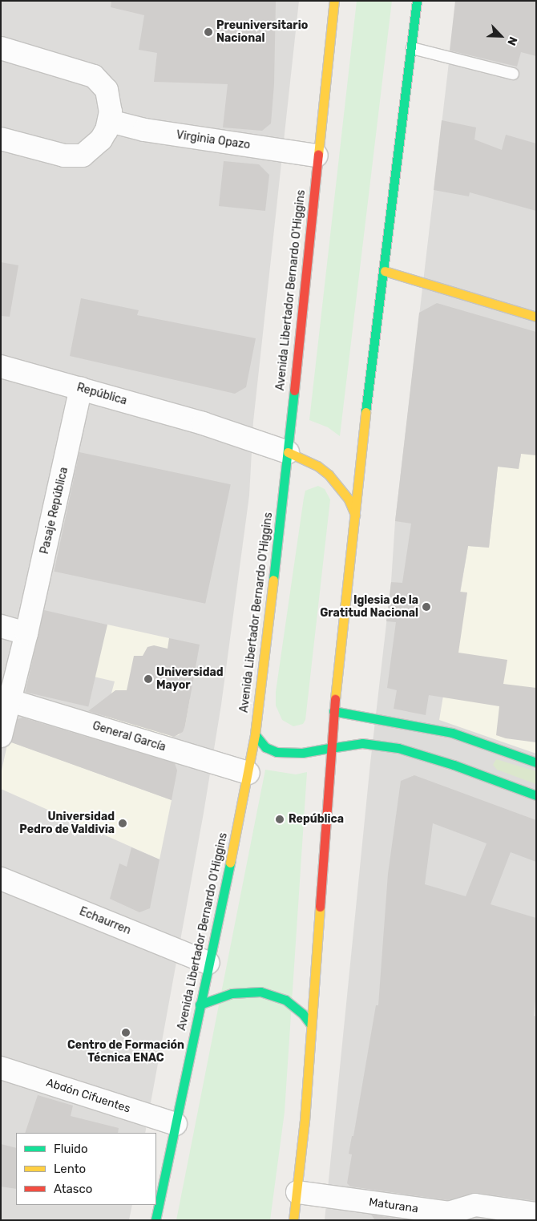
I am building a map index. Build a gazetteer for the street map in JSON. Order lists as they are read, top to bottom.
{
  "streets": {
    "main road": ["Avenida Libertador Bernardo O'Higgins"],
    "street": [
      "Virginia Opazo",
      "República",
      "Pasaje República",
      "General García",
      "Echaurren",
      "Abdón Cifuentes",
      "Maturana"
    ]
  },
  "crossings": [
    ["Virginia Opazo", "Avenida Libertador Bernardo O'Higgins"],
    ["Avenida Libertador Bernardo O'Higgins", "República"],
    ["Avenida Libertador Bernardo O'Higgins", "General García"],
    ["Avenida Libertador Bernardo O'Higgins", "Echaurren"],
    ["Avenida Libertador Bernardo O'Higgins", "Abdón Cifuentes"],
    ["República", "Pasaje República"],
    ["Pasaje República", "General García"]
  ],
  "places": [
    "Preuniversitario Nacional",
    "Iglesia de la Gratitud Nacional",
    "Universidad Mayor",
    "República",
    "Universidad Pedro de Valdivia",
    "Centro de Formación Técnica ENAC"
  ],
  "legend": ["Fluido", "Lento", "Atasco"],
  "north": "bottom right"
}
